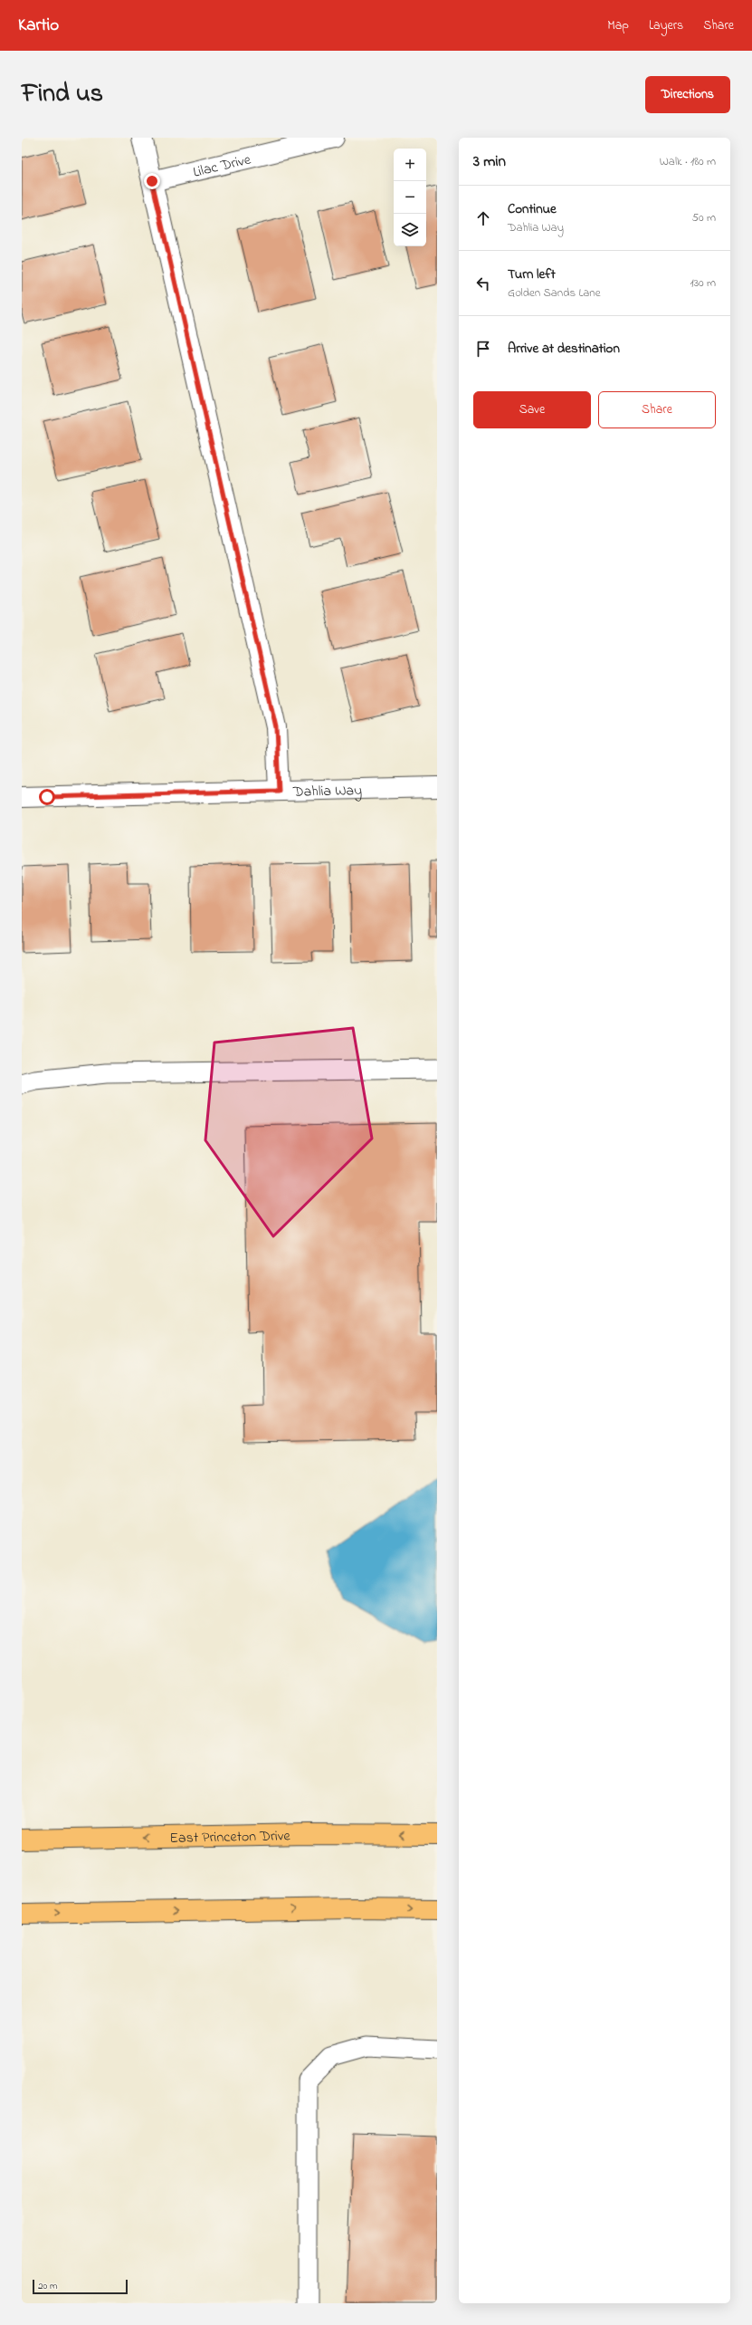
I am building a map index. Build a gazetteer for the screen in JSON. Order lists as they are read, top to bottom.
{
  "streets": {
    "highway": ["East Princeton Drive"],
    "street": ["Lilac Drive", "Dahlia Way"]
  },
  "scale_bar": "20 m",
  "page": {
    "header": "Kartio",
    "nav": ["Map", "Layers", "Share"],
    "title": "Find us",
    "buttons": [
      "Directions",
      ["Save", "Share"]
    ],
    "heading": ["3 min", "Walk · 180 m"],
    "map_buttons": ["+", "−"],
    "list": [
      ["Continue", "Dahlia Way", "50 m"],
      ["Turn left", "Golden Sands Lane", "130 m"],
      "Arrive at destination"
    ],
    "scale": "20 m"
  }
}
